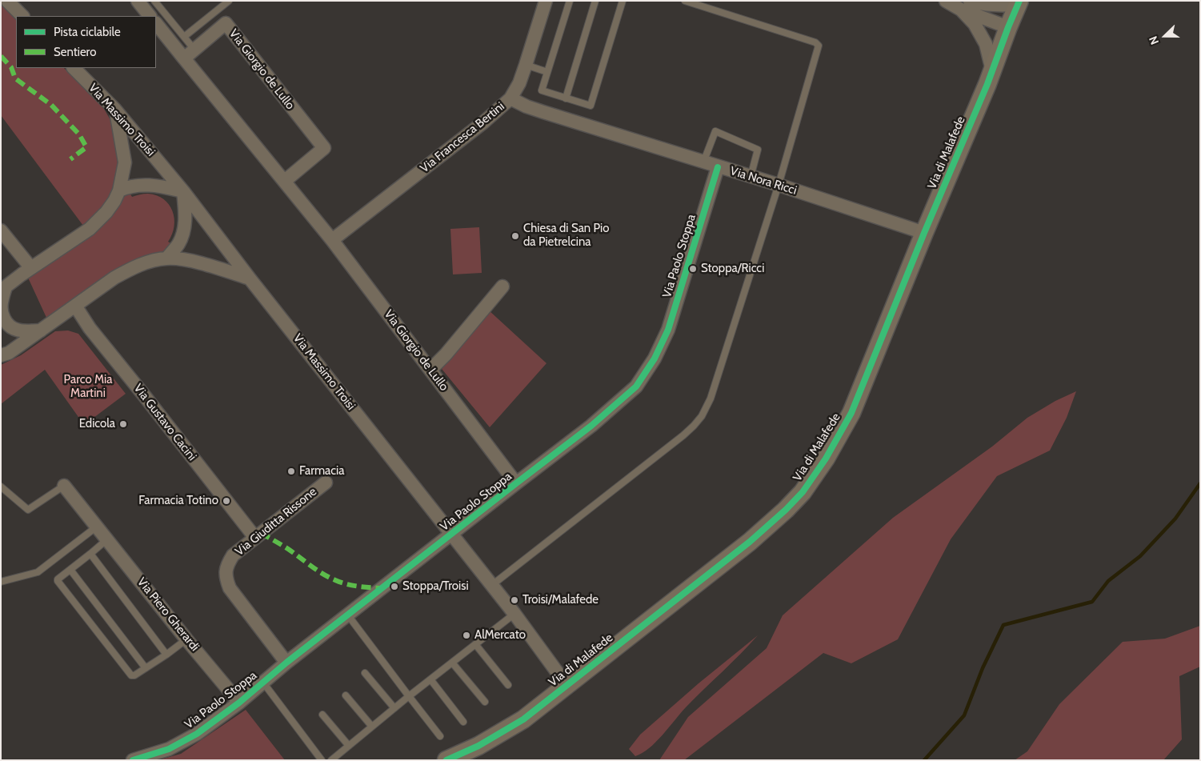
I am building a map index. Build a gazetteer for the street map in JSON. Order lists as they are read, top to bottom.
{
  "streets": {
    "street": [
      "Via Giorgio de Lullo",
      "Via Massimo Troisi",
      "Via Francesca Bertini",
      "Via di Malafede",
      "Via Nora Ricci",
      "Via Paolo Stoppa",
      "Via Gustavo Cacini",
      "Via Giuditta Rissone",
      "Via Piero Gherardi"
    ]
  },
  "crossings": [
    ["Via Giorgio de Lullo", "Via Francesca Bertini"],
    ["Via Giorgio de Lullo", "Via Paolo Stoppa"],
    ["Via Massimo Troisi", "Via di Malafede"],
    ["Via Massimo Troisi", "Via Paolo Stoppa"],
    ["Via Francesca Bertini", "Via Nora Ricci"],
    ["Via di Malafede", "Via Nora Ricci"],
    ["Via Nora Ricci", "Via Paolo Stoppa"],
    ["Via Paolo Stoppa", "Via Giuditta Rissone"],
    ["Via Paolo Stoppa", "Via Piero Gherardi"],
    ["Via Gustavo Cacini", "Via Giuditta Rissone"]
  ],
  "parks": ["Parco Mia Martini"],
  "places": [
    "Chiesa di San Pio da Pietrelcina",
    "Stoppa/Ricci",
    "Edicola",
    "Farmacia",
    "Farmacia Totino",
    "Stoppa/Troisi",
    "Troisi/Malafede",
    "AlMercato"
  ],
  "legend": ["Pista ciclabile", "Sentiero"],
  "north": "left"
}
